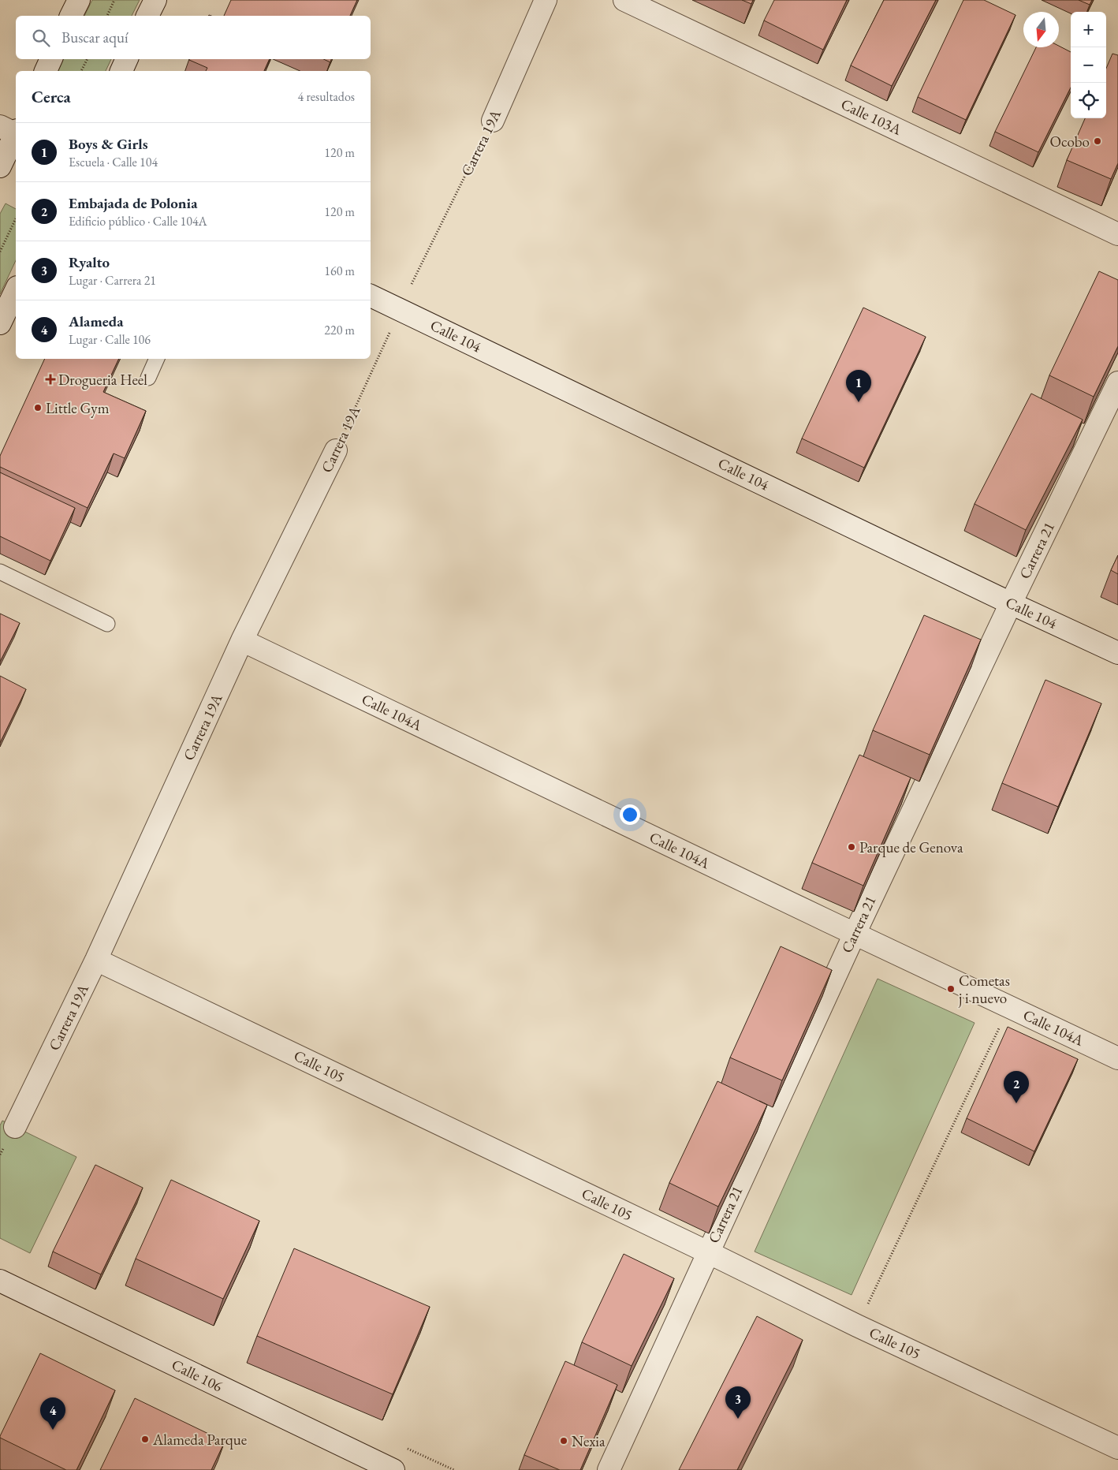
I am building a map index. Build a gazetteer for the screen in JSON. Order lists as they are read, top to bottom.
{
  "streets": {
    "street": [
      "Calle 103A",
      "Carrera 19A",
      "Calle 104",
      "Carrera 21",
      "Calle 104A",
      "Calle 105",
      "Calle 106"
    ]
  },
  "crossings": [
    ["Carrera 19A", "Calle 104A"],
    ["Carrera 19A", "Calle 105"],
    ["Calle 104", "Carrera 21"],
    ["Carrera 21", "Calle 104A"],
    ["Carrera 21", "Calle 105"]
  ],
  "places": {
    "other": [
      "Ocobo",
      "Little Gym",
      "Parque de Genova",
      "Cometas j i nuevo",
      "Alameda Parque",
      "Nexia"
    ],
    "health": ["Drogueria Heel"]
  },
  "north": "bottom",
  "page": {
    "map_buttons": ["+", "−"],
    "search": "Buscar aquí",
    "heading": ["Cerca", "4 resultados"],
    "list": [
      {
        "mark": "1",
        "name": "Boys & Girls",
        "note": "Escuela · Calle 104",
        "value": "120 m"
      },
      {
        "mark": "2",
        "name": "Embajada de Polonia",
        "note": "Edificio público · Calle 104A",
        "value": "120 m"
      },
      {
        "mark": "3",
        "name": "Ryalto",
        "note": "Lugar · Carrera 21",
        "value": "160 m"
      },
      {
        "mark": "4",
        "name": "Alameda",
        "note": "Lugar · Calle 106",
        "value": "220 m"
      }
    ],
    "pins": [
      "1",
      "2",
      "3",
      "4"
    ]
  }
}
